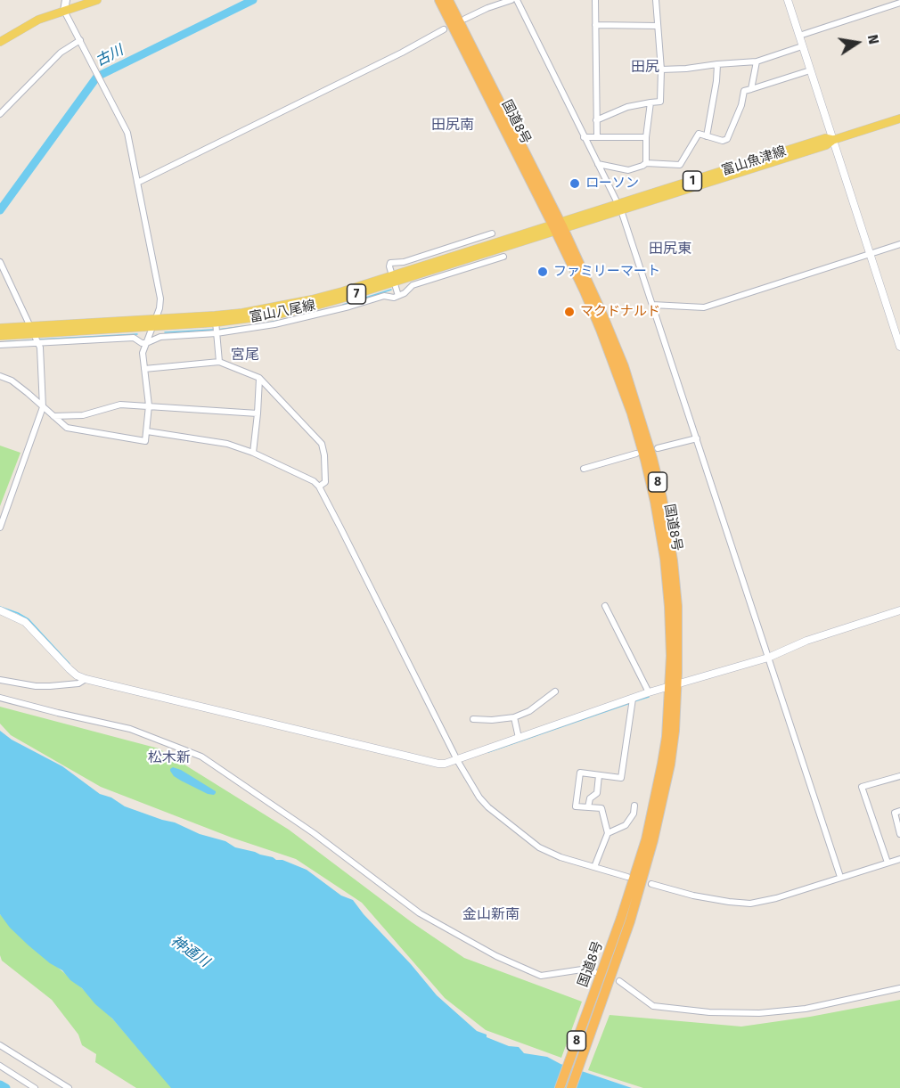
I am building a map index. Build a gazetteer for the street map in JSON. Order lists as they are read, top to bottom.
{
  "streets": {
    "highway": ["国道8号", "8"],
    "main road": [
      "富山魚津線",
      "1",
      "7",
      "富山八尾線"
    ]
  },
  "crossings": [
    ["国道8号", "富山魚津線"],
    ["国道8号", "富山八尾線"],
    ["富山魚津線", "富山八尾線"]
  ],
  "districts": [
    "田尻",
    "田尻南",
    "田尻東",
    "宮尾",
    "松木新",
    "金山新南"
  ],
  "water": ["古川", "神通川"],
  "places": ["ローソン", "ファミリーマート", "マクドナルド"],
  "north": "right"
}
